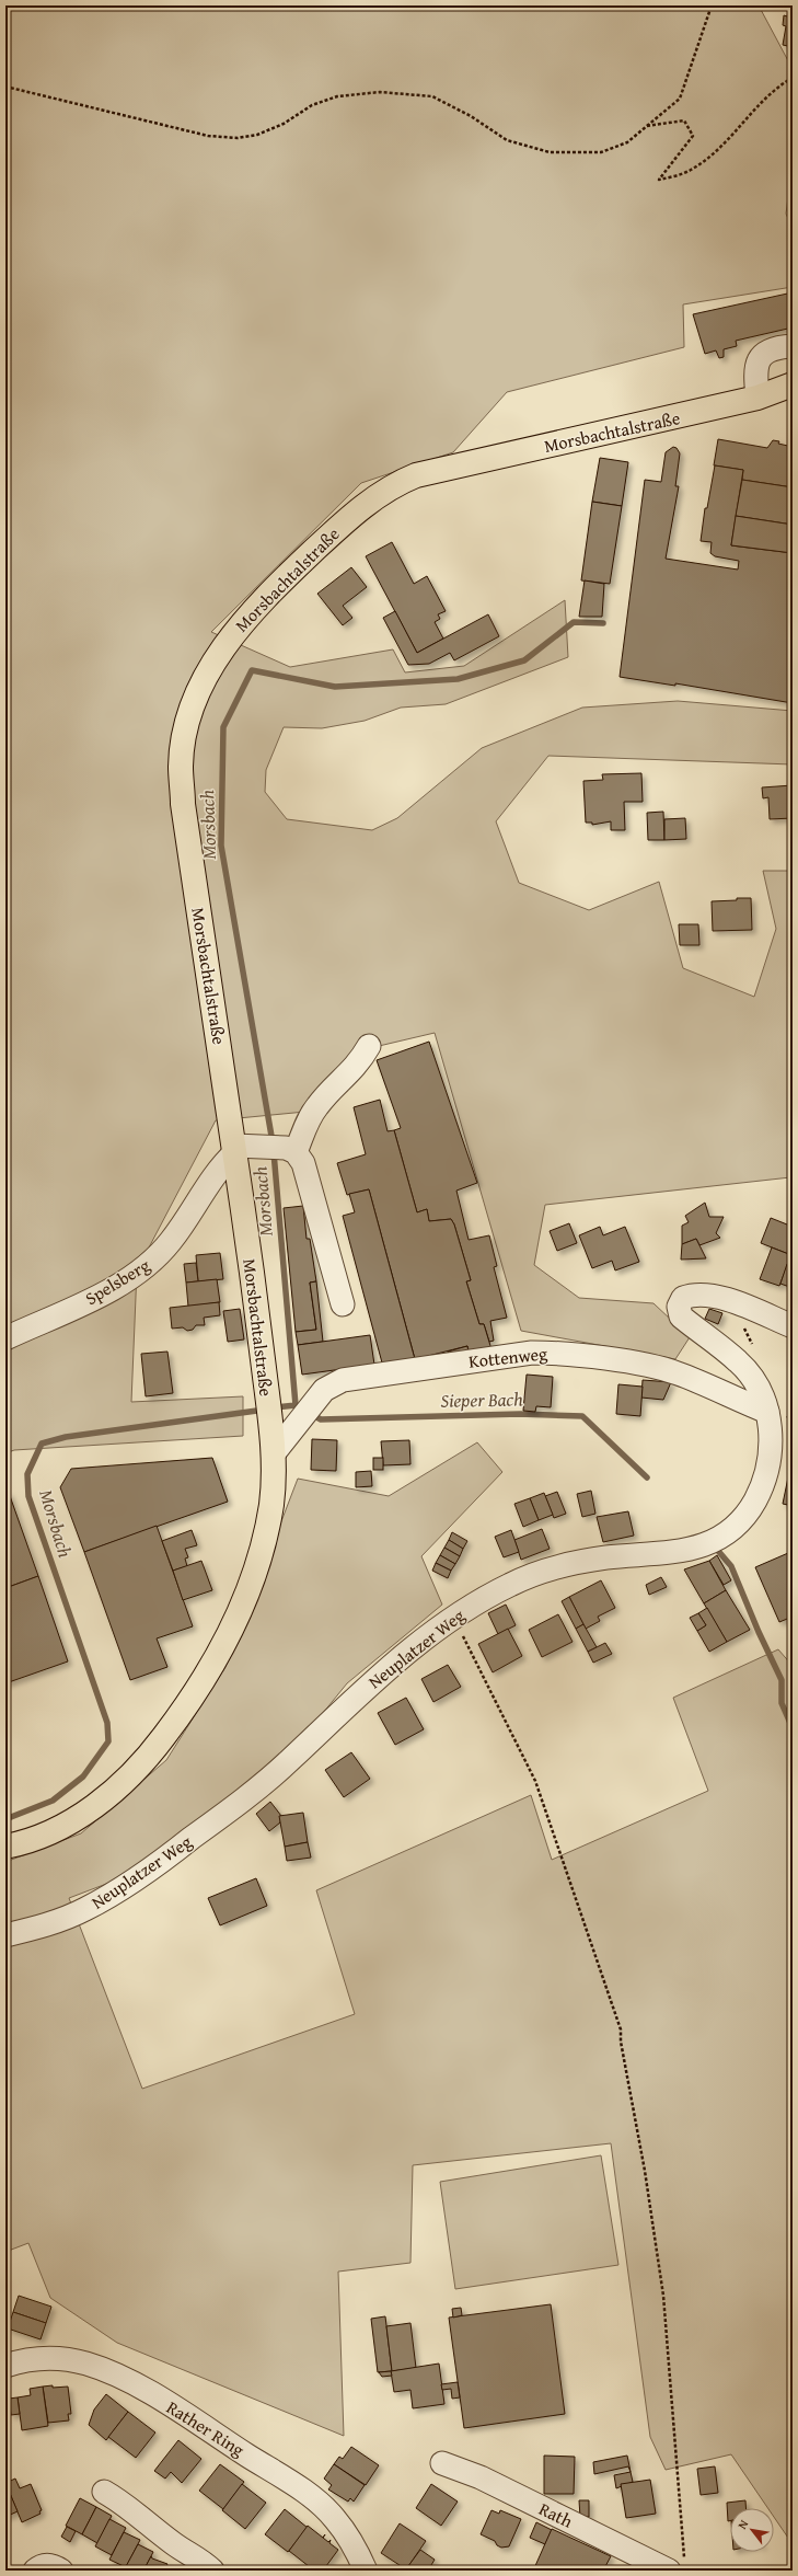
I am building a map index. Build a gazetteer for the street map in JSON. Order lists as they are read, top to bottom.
{
  "streets": {
    "main road": ["Morsbachtalstraße"],
    "street": [
      "Spelsberg",
      "Kottenweg",
      "Neuplatzer Weg",
      "Rather Ring",
      "Rath"
    ]
  },
  "crossings": [
    ["Morsbachtalstraße", "Spelsberg"],
    ["Morsbachtalstraße", "Kottenweg"],
    ["Kottenweg", "Neuplatzer Weg"]
  ],
  "water": ["Morsbach", "Sieper Bach"],
  "north": "top left"
}
